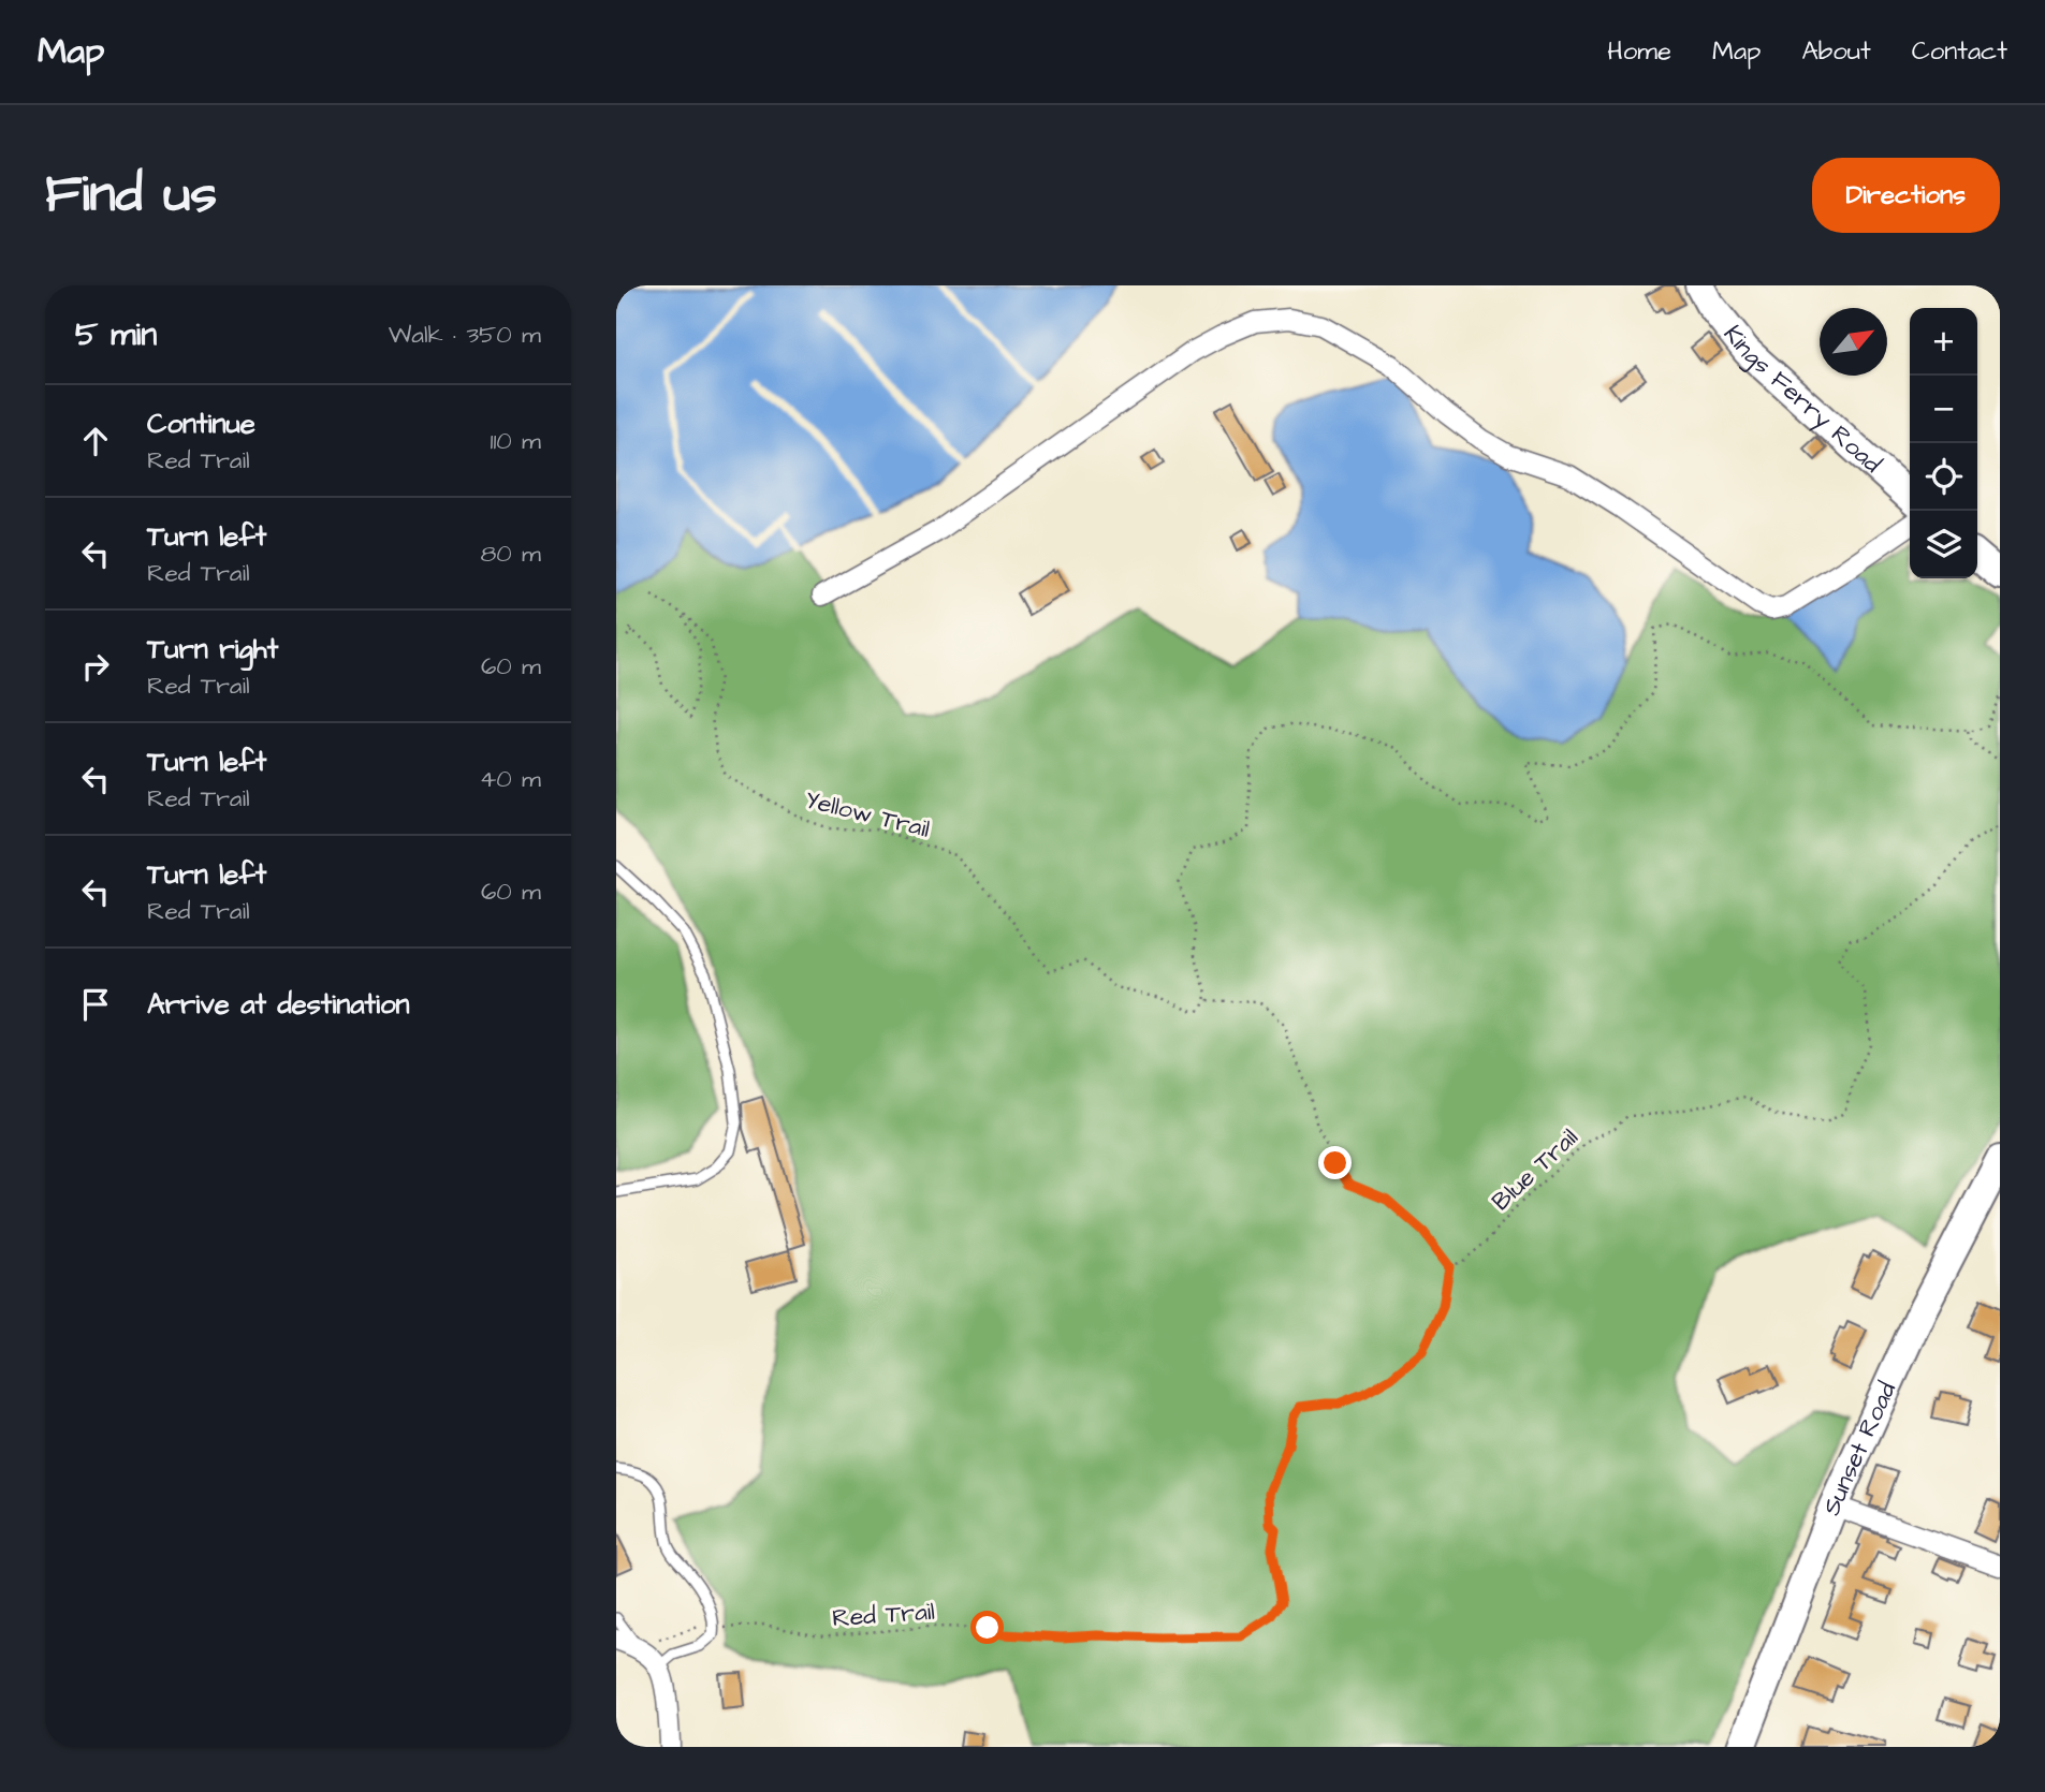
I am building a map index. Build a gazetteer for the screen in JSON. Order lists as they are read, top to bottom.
{
  "streets": {
    "street": ["Kings Ferry Road", "Sunset Road"],
    "path": ["Yellow Trail", "Blue Trail", "Red Trail"]
  },
  "crossings": [
    ["Blue Trail", "Red Trail"]
  ],
  "north": "top right",
  "page": {
    "header": "Map",
    "nav": [
      "Home",
      "Map",
      "About",
      "Contact"
    ],
    "buttons": "Directions",
    "title": "Find us",
    "heading": ["5 min", "Walk · 350 m"],
    "map_buttons": ["+", "−"],
    "list": [
      ["Continue", "Red Trail", "110 m"],
      ["Turn left", "Red Trail", "80 m"],
      ["Turn right", "Red Trail", "60 m"],
      ["Turn left", "Red Trail", "40 m"],
      ["Turn left", "Red Trail", "60 m"],
      "Arrive at destination"
    ]
  }
}
